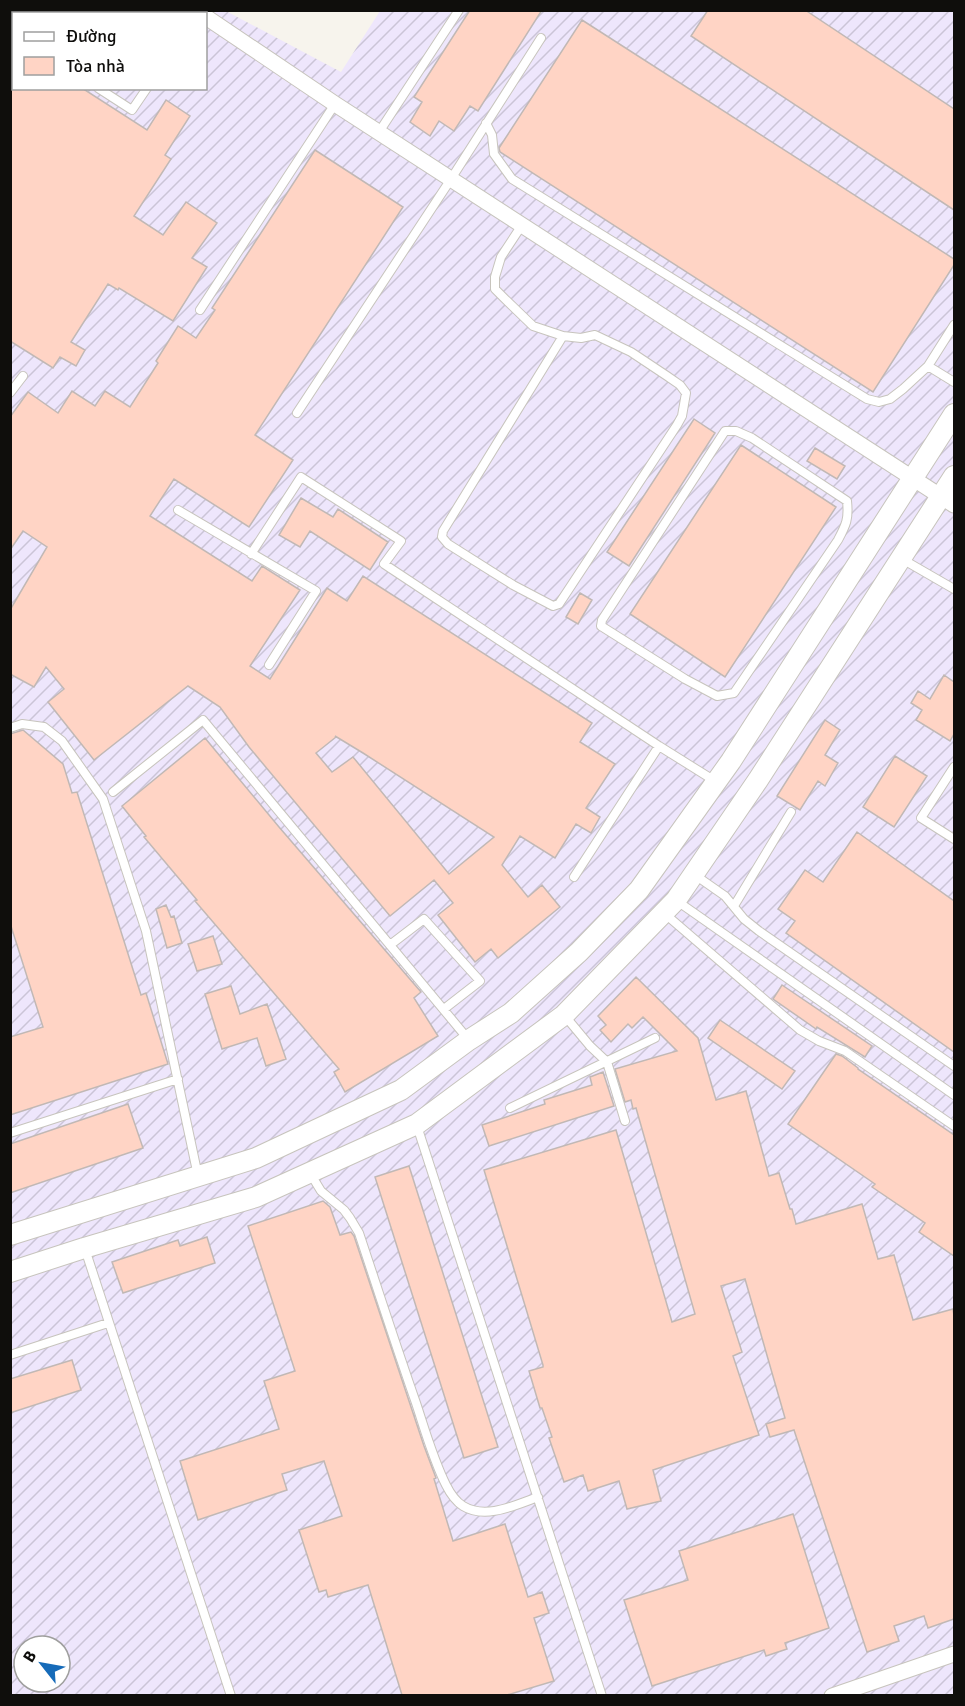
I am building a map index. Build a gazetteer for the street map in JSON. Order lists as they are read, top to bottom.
{
  "legend": ["Đường", "Tòa nhà"],
  "north": "top left"
}
